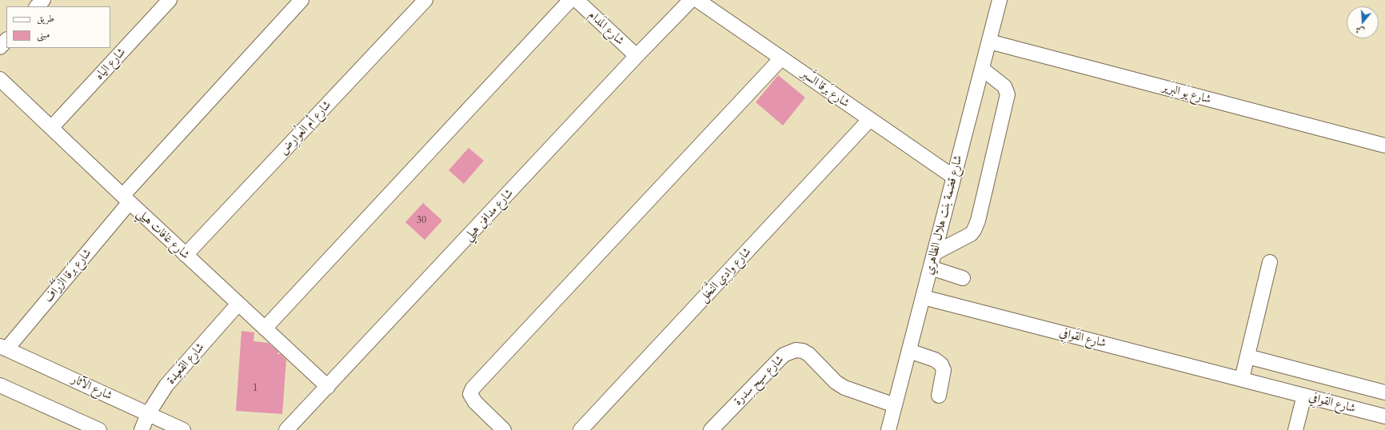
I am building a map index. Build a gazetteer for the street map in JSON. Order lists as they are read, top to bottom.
{
  "streets": {
    "street": [
      "شارع المَدام",
      "شارع الياه",
      "شارع بَرقا السَّبر",
      "شارع يَو البِرَير",
      "شارع أم العُوارِض",
      "شارع مدافِن هيلي",
      "شارع قضمة بنت هلال الظاهري",
      "شارع غافات هيلي",
      "شارع وادِي النَّخَل",
      "شارع بَرقا الزَّرَّاف",
      "شارع القَوافِي",
      "شارع القَعِيدة",
      "شارع سيح سِدرة",
      "شارع الآثار"
    ]
  },
  "crossings": [
    ["شارع المَدام", "شارع مدافِن هيلي"],
    ["شارع الياه", "شارع غافات هيلي"],
    ["شارع بَرقا السَّبر", "شارع قضمة بنت هلال الظاهري"],
    ["شارع بَرقا السَّبر", "شارع وادِي النَّخَل"],
    ["شارع يَو البِرَير", "شارع قضمة بنت هلال الظاهري"],
    ["شارع أم العُوارِض", "شارع غافات هيلي"],
    ["شارع مدافِن هيلي", "شارع غافات هيلي"],
    ["شارع قضمة بنت هلال الظاهري", "شارع القَوافِي"],
    ["شارع قضمة بنت هلال الظاهري", "شارع سيح سِدرة"],
    ["شارع غافات هيلي", "شارع بَرقا الزَّرَّاف"],
    ["شارع غافات هيلي", "شارع القَعِيدة"],
    ["شارع بَرقا الزَّرَّاف", "شارع الآثار"],
    ["شارع القَعِيدة", "شارع الآثار"]
  ],
  "house_numbers": ["30", "1"],
  "legend": ["طريق", "مبنى"],
  "north": "bottom"
}
